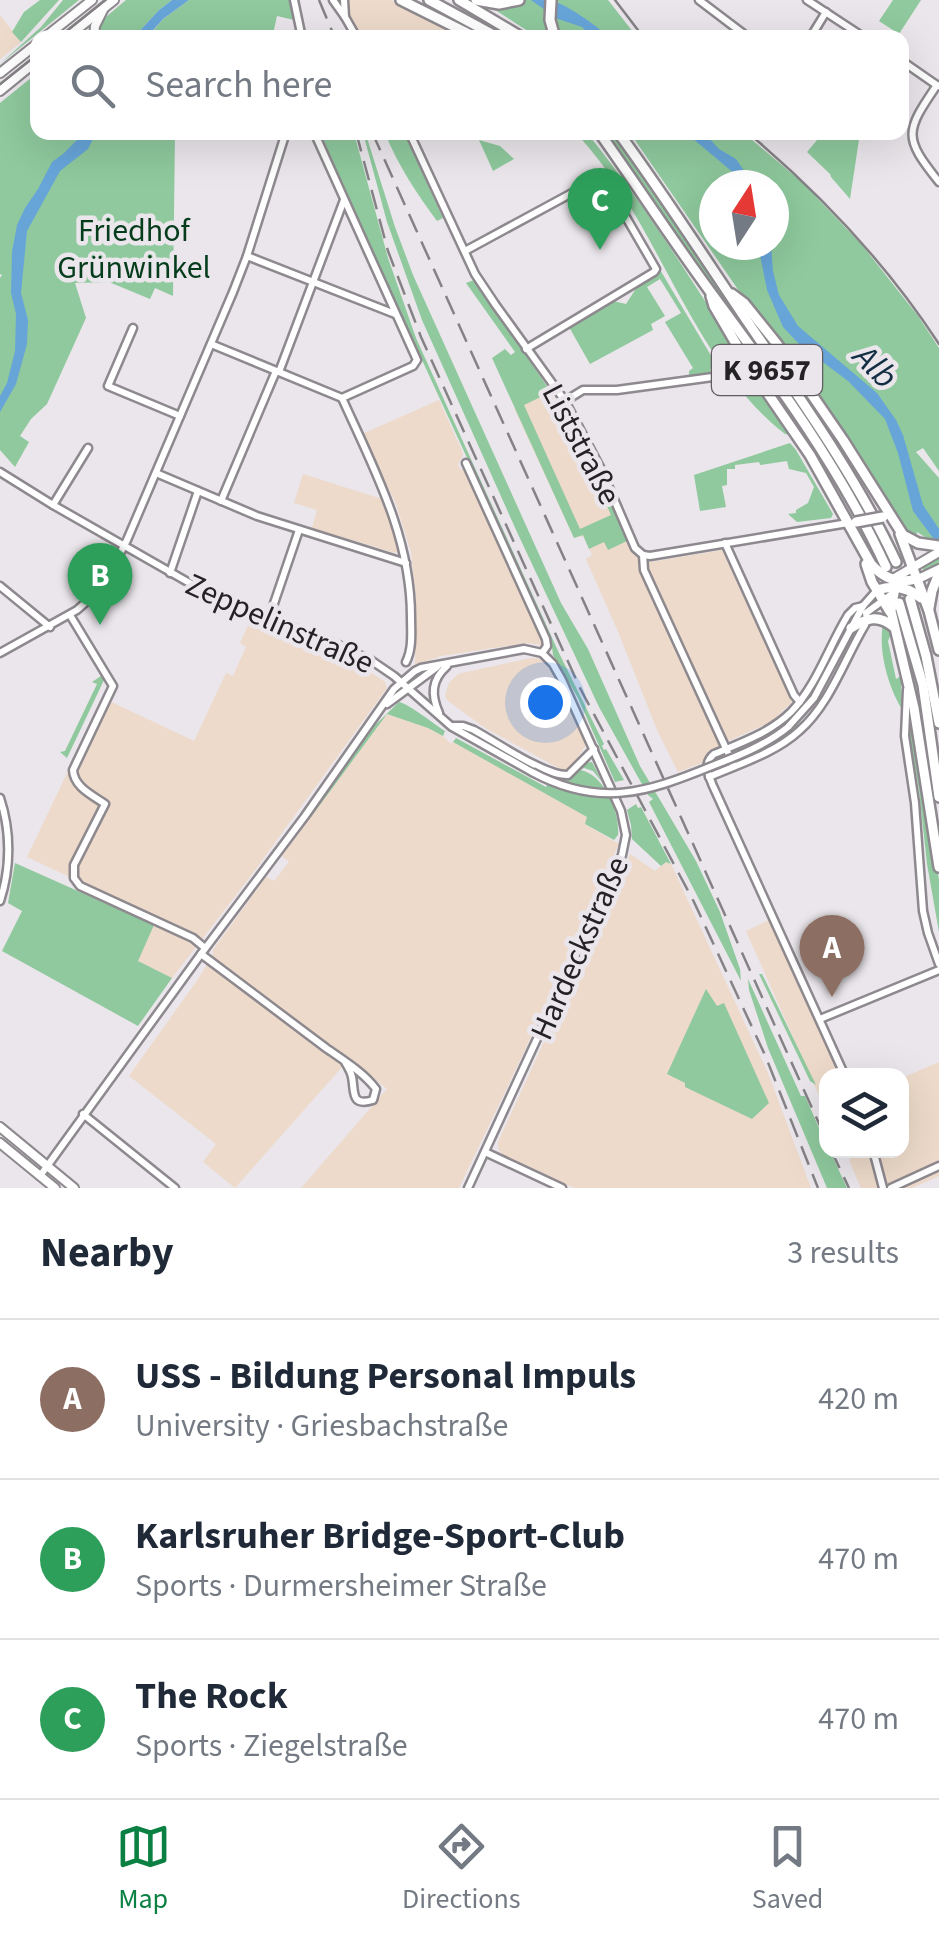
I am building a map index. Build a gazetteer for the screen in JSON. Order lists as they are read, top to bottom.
{
  "streets": {
    "highway": ["K 9657"],
    "street": ["Liststraße", "Zeppelinstraße", "Hardeckstraße"]
  },
  "water": ["Alb"],
  "parks": ["Friedhof Grünwinkel"],
  "north": "top",
  "page": {
    "search": "Search here",
    "pins": ["C", "B", "A"],
    "heading": ["Nearby", "3 results"],
    "list": [
      {
        "mark": "A",
        "name": "USS - Bildung Personal Impuls",
        "note": "University · Griesbachstraße",
        "value": "420 m"
      },
      {
        "mark": "B",
        "name": "Karlsruher Bridge-Sport-Club",
        "note": "Sports · Durmersheimer Straße",
        "value": "470 m"
      },
      {
        "mark": "C",
        "name": "The Rock",
        "note": "Sports · Ziegelstraße",
        "value": "470 m"
      }
    ],
    "nav": ["Map", "Directions", "Saved"]
  }
}
